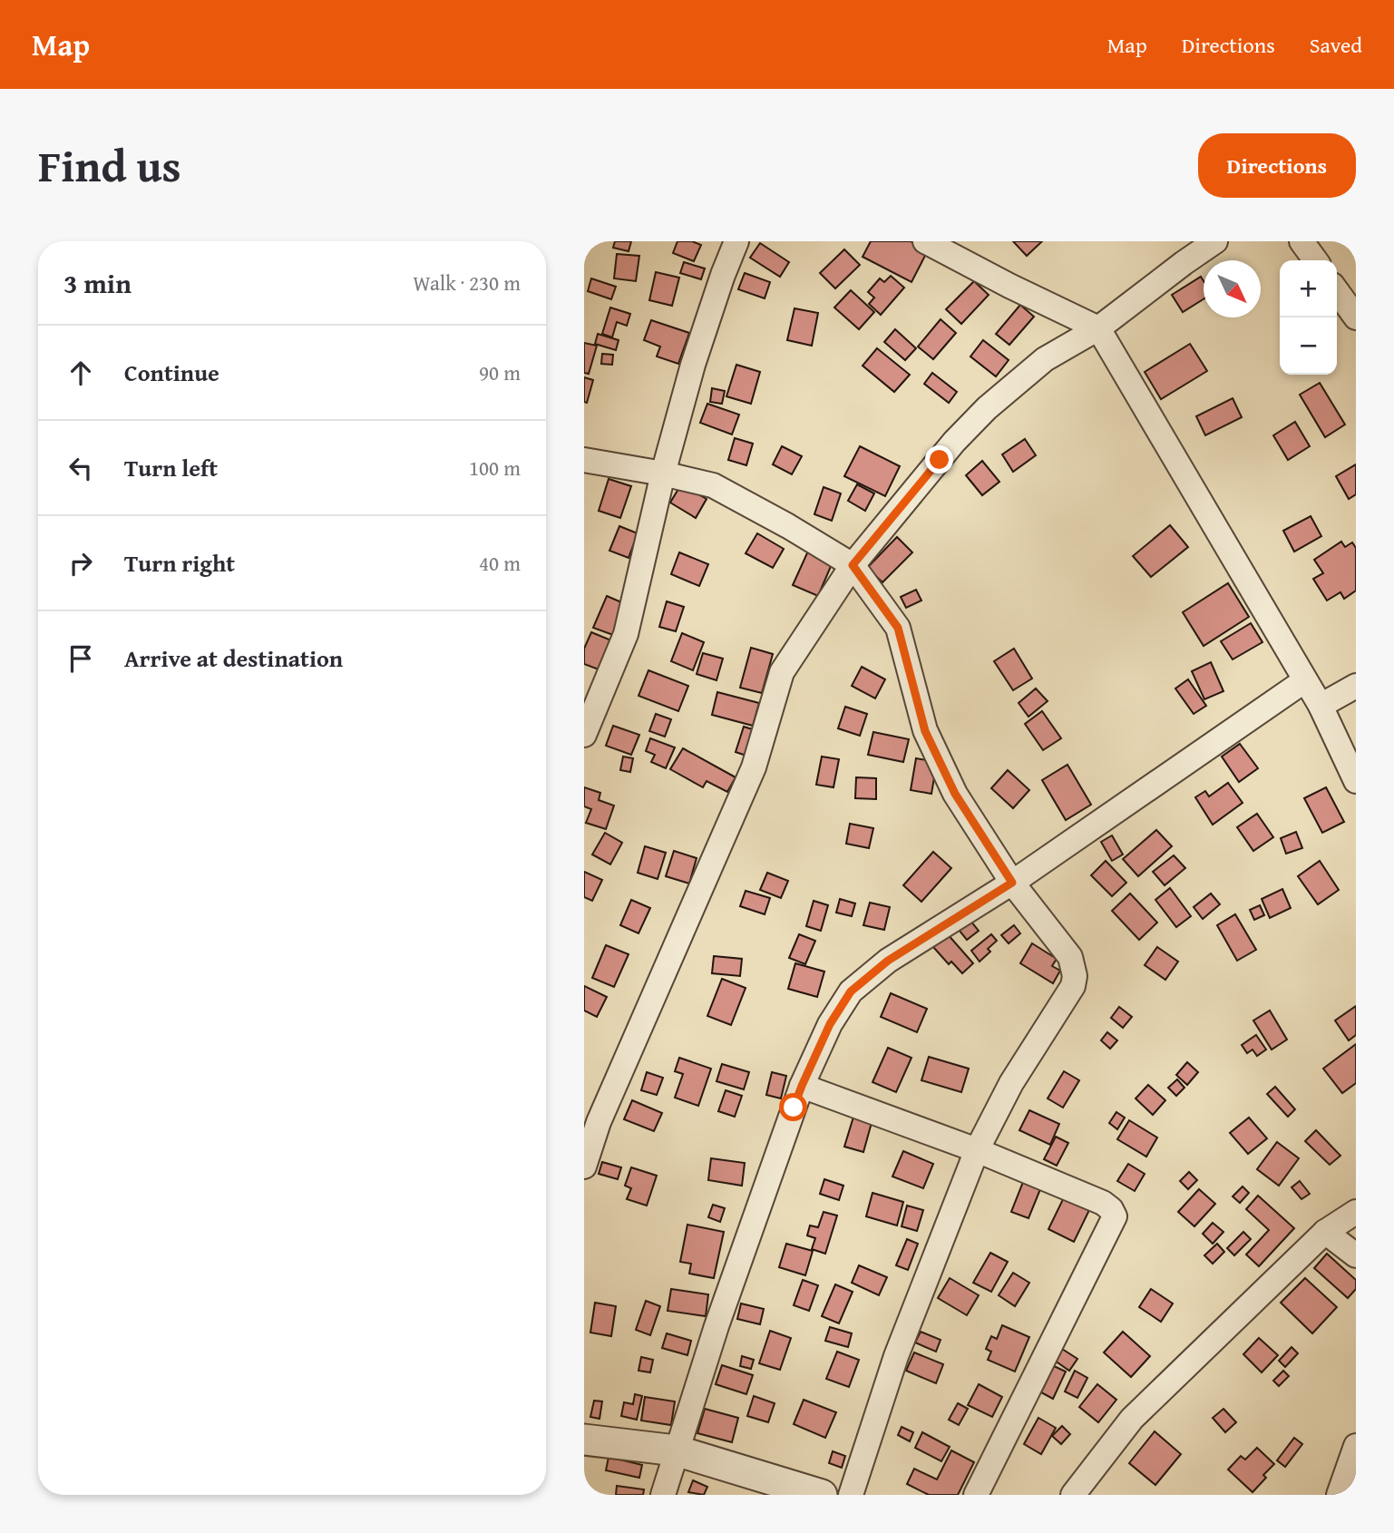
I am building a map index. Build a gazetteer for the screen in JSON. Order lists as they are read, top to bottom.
{
  "north": "bottom right",
  "page": {
    "header": "Map",
    "nav": ["Map", "Directions", "Saved"],
    "title": "Find us",
    "buttons": "Directions",
    "heading": ["3 min", "Walk · 230 m"],
    "map_buttons": ["+", "−"],
    "list": [
      ["Continue", "90 m"],
      ["Turn left", "100 m"],
      ["Turn right", "40 m"],
      "Arrive at destination"
    ]
  }
}
